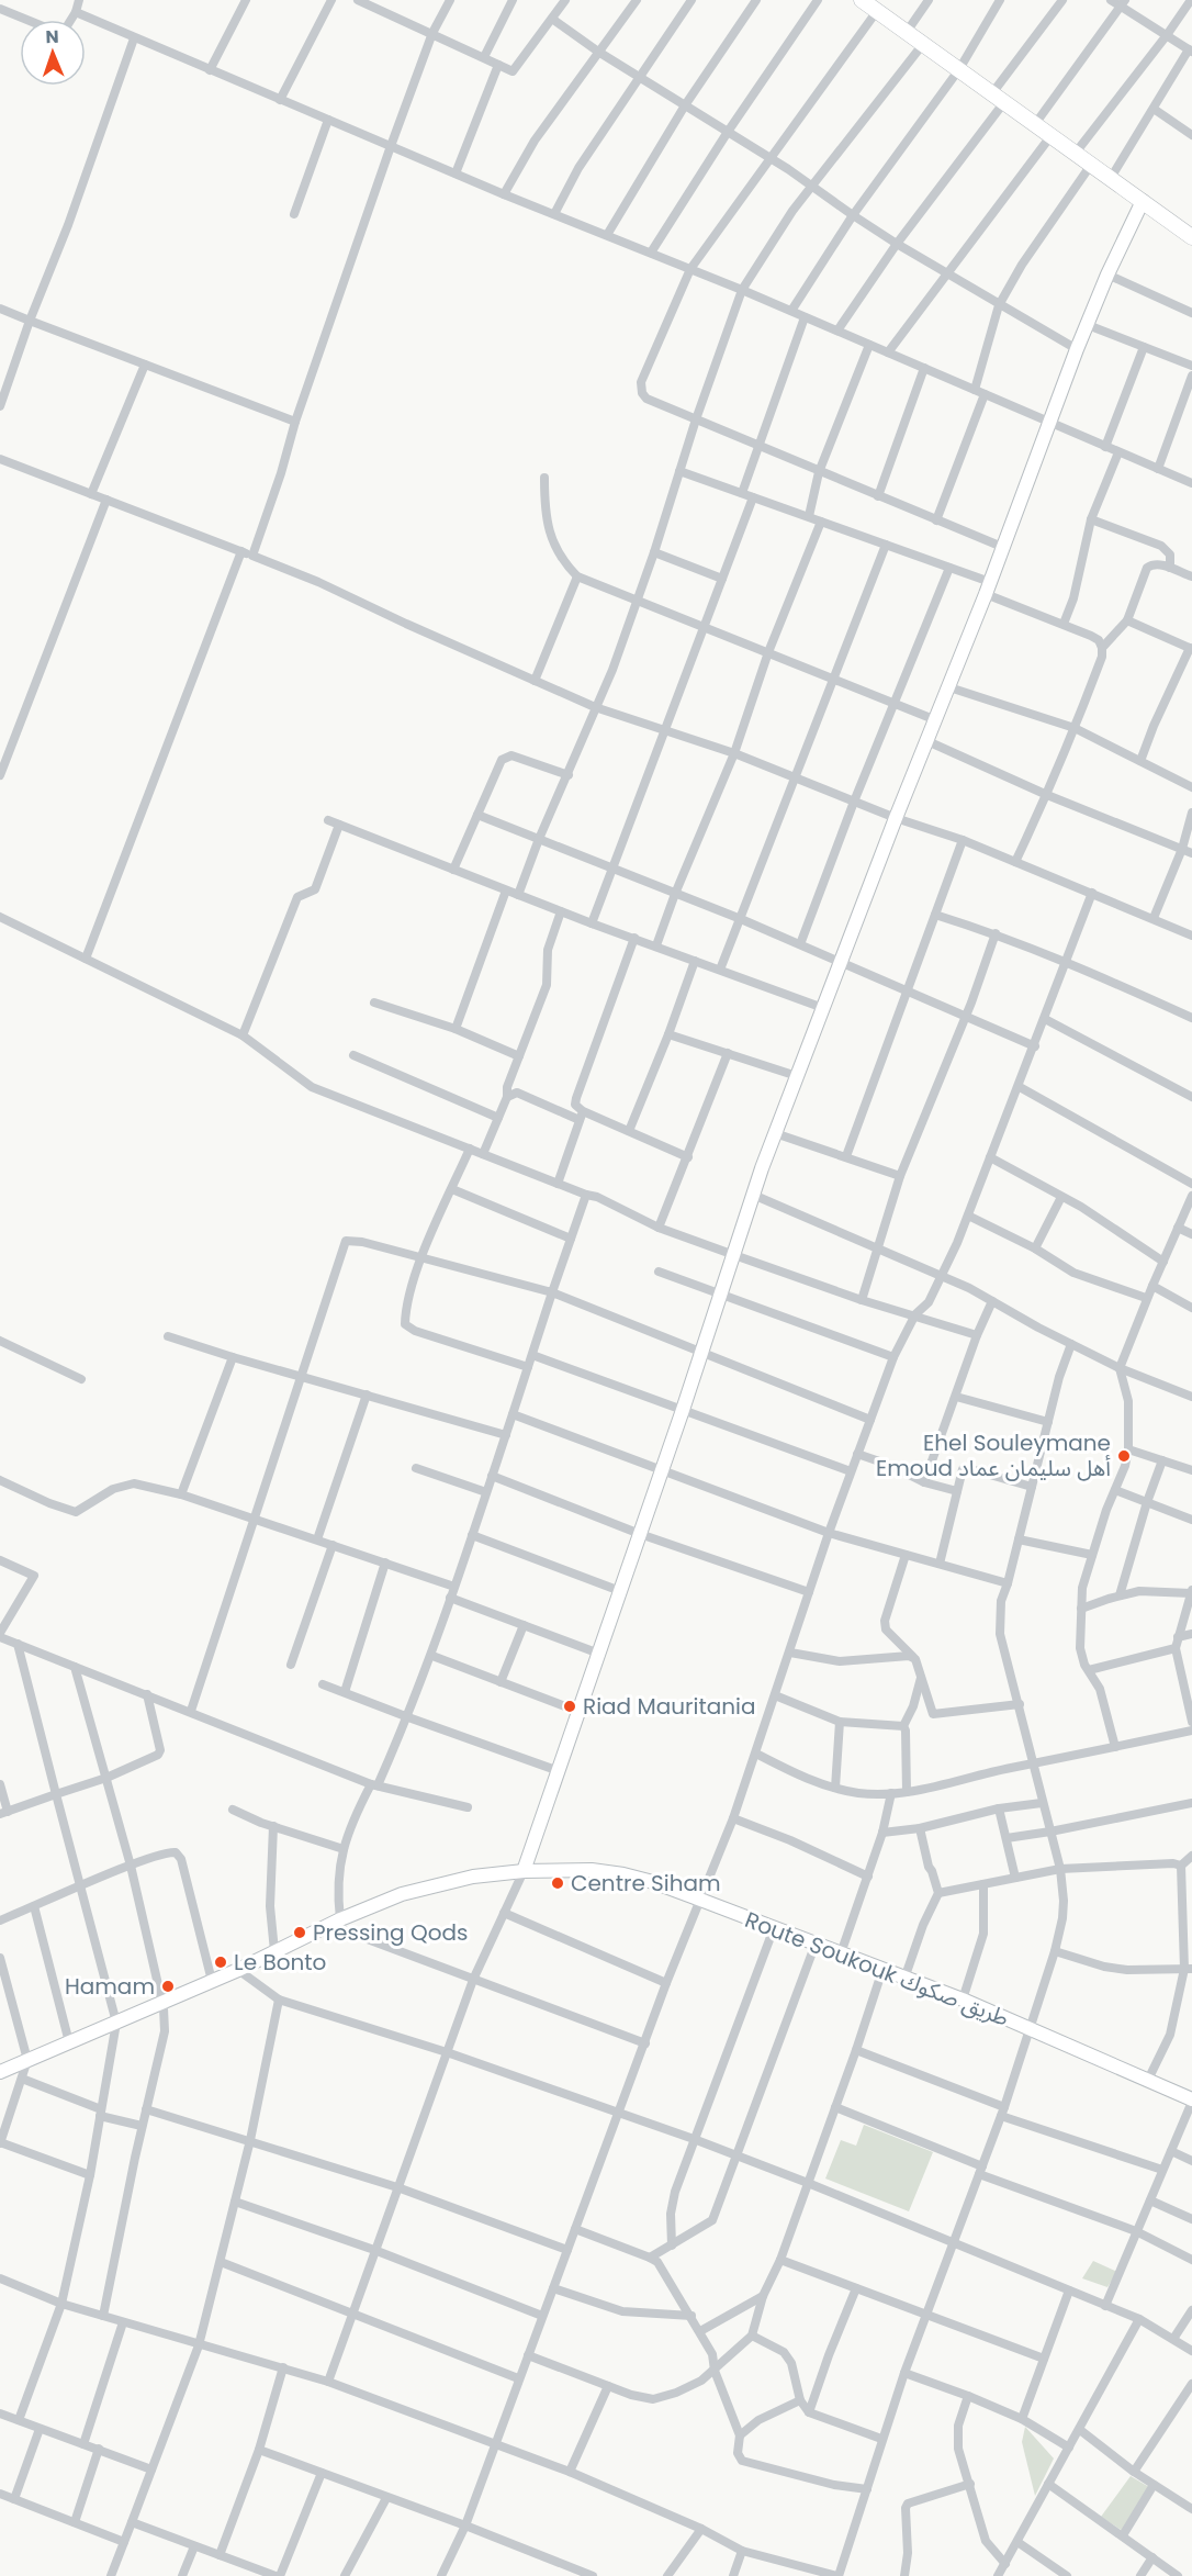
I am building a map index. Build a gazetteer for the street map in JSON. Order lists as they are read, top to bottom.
{
  "streets": {
    "street": ["Route Soukouk طريق صكوك"]
  },
  "places": [
    "Ehel Souleymane Emoud أهل سليمان عماد",
    "Riad Mauritania",
    "Centre Siham",
    "Pressing Qods",
    "Le Bonto",
    "Hamam"
  ],
  "north": "top"
}
